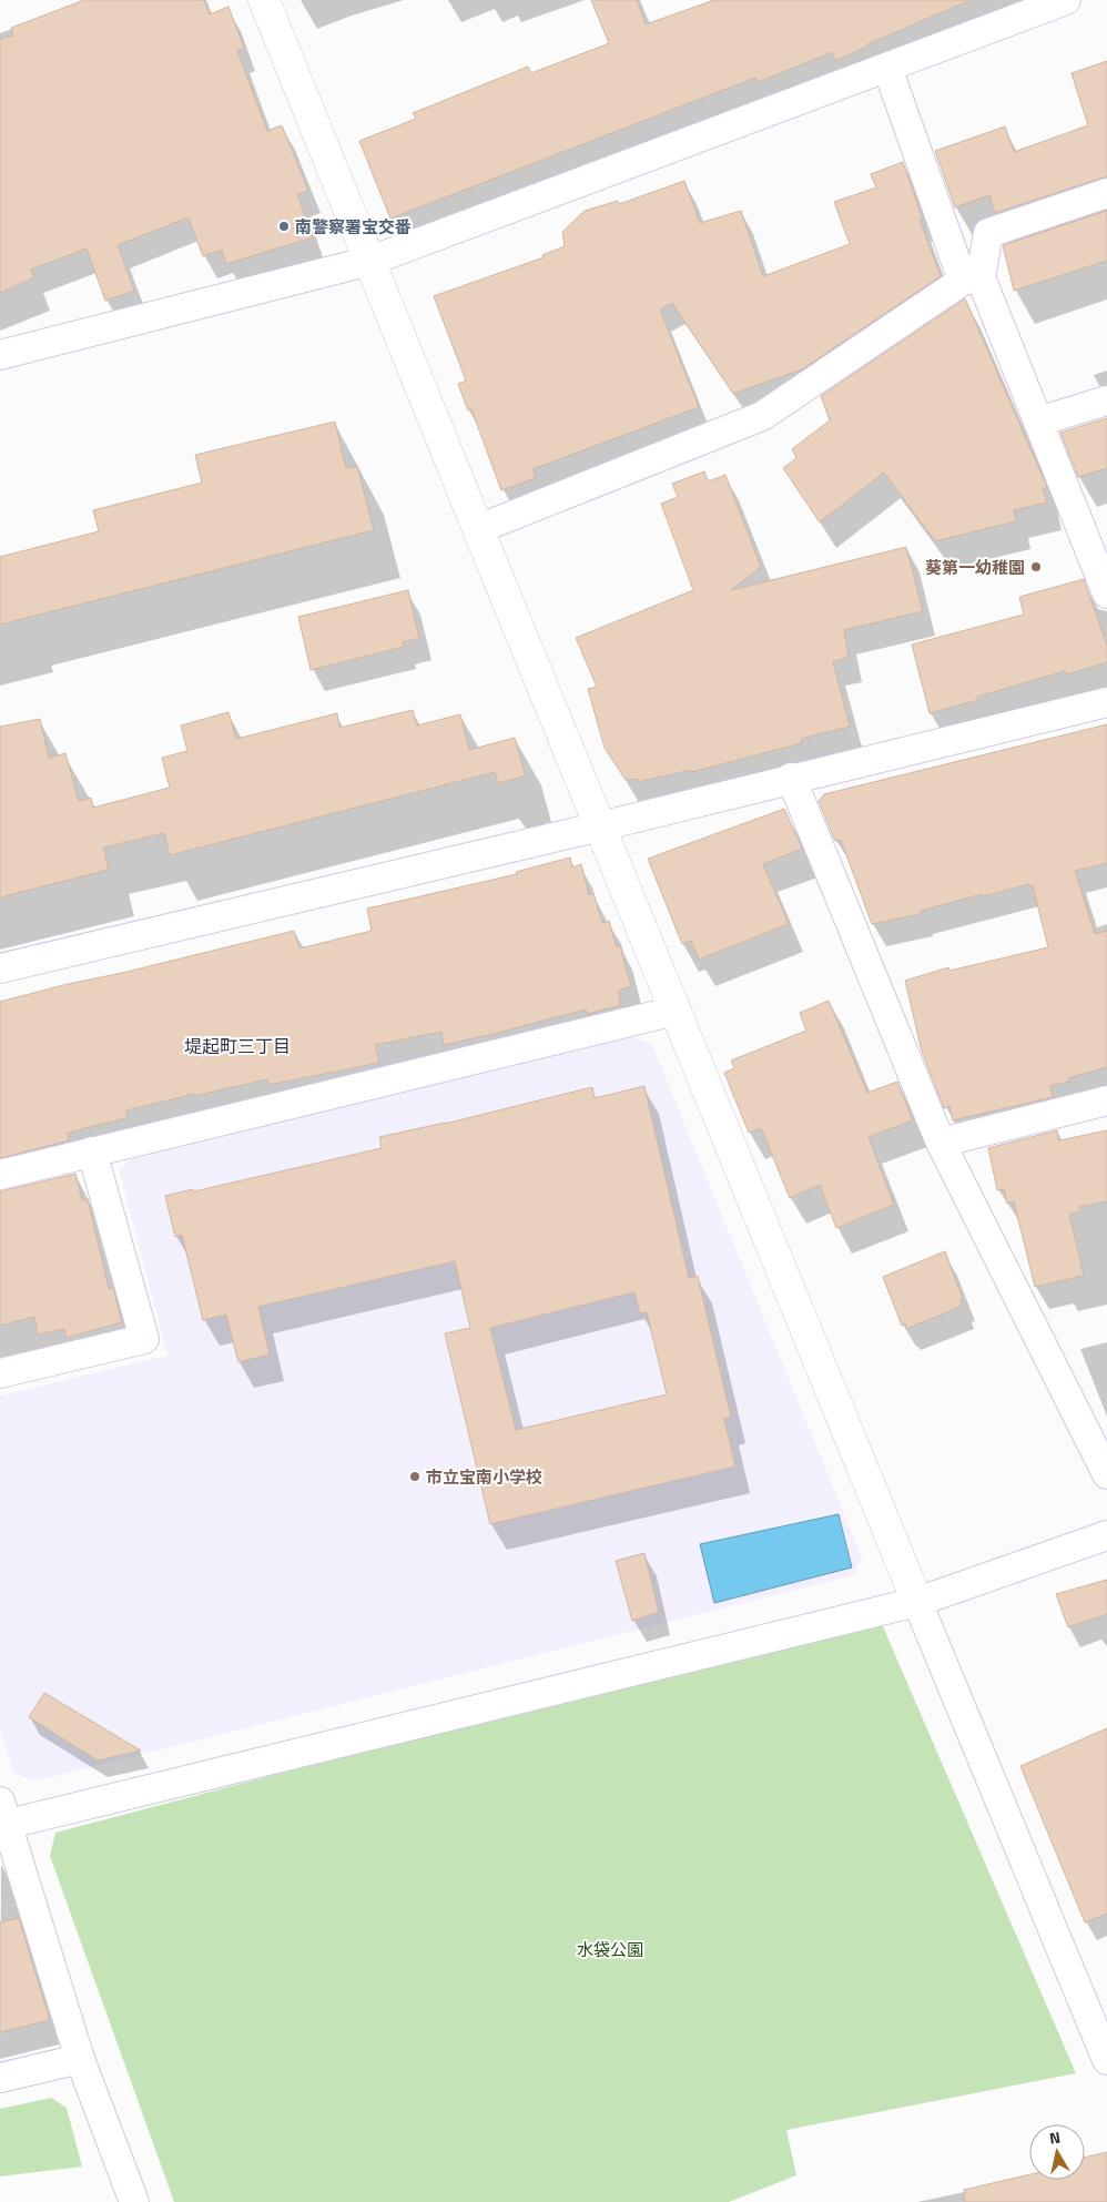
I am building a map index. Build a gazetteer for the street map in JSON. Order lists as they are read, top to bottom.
{
  "districts": ["堤起町三丁目"],
  "parks": ["水袋公園"],
  "places": ["南警察署宝交番", "葵第一幼稚園", "市立宝南小学校"],
  "north": "top"
}
